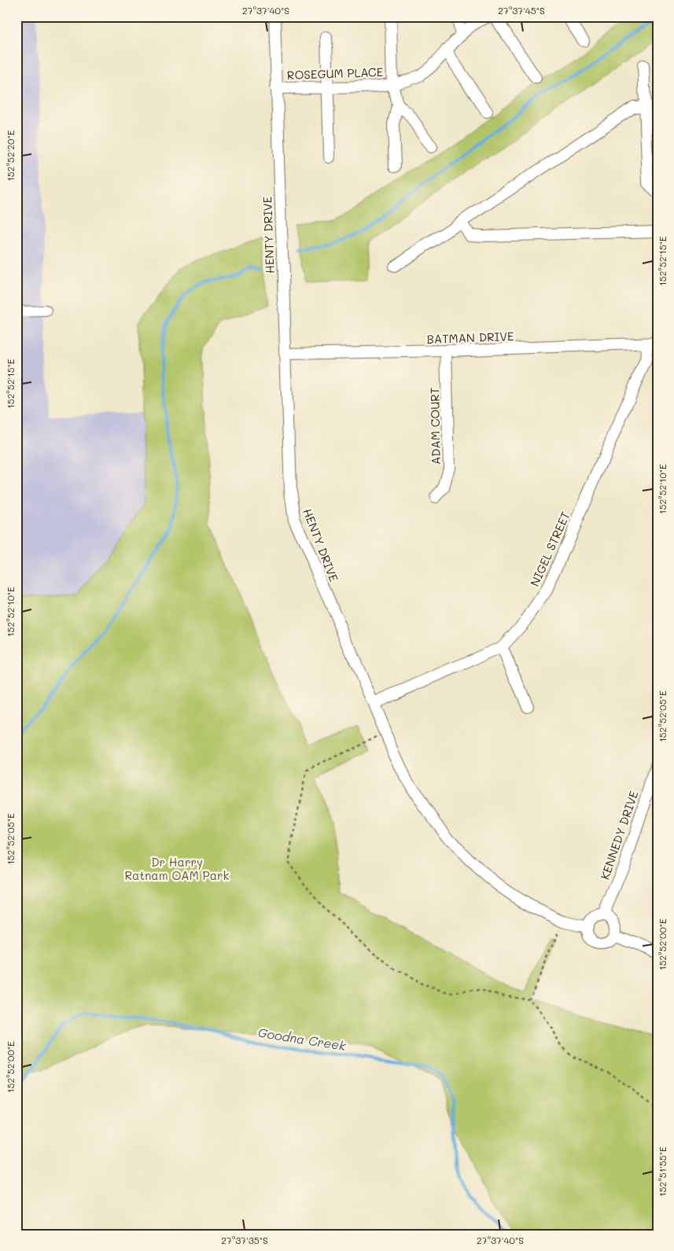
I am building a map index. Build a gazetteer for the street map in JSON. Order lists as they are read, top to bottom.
{
  "streets": {
    "street": [
      "ROSEGUM PLACE",
      "HENTY DRIVE",
      "BATMAN DRIVE",
      "ADAM COURT",
      "NIGEL STREET",
      "KENNEDY DRIVE"
    ]
  },
  "crossings": [
    ["ROSEGUM PLACE", "HENTY DRIVE"],
    ["HENTY DRIVE", "BATMAN DRIVE"],
    ["HENTY DRIVE", "NIGEL STREET"],
    ["HENTY DRIVE", "KENNEDY DRIVE"],
    ["BATMAN DRIVE", "ADAM COURT"],
    ["BATMAN DRIVE", "NIGEL STREET"]
  ],
  "water": ["Goodna Creek"],
  "parks": ["Dr Harry Ratnam OAM Park"],
  "coordinates": [
    "27°37'40\"S",
    "27°37'45\"S",
    "152°52'20\"E",
    "152°52'15\"E",
    "152°52'10\"E",
    "152°52'05\"E",
    "152°52'00\"E",
    "152°51'55\"E",
    "27°37'35\"S"
  ]
}
